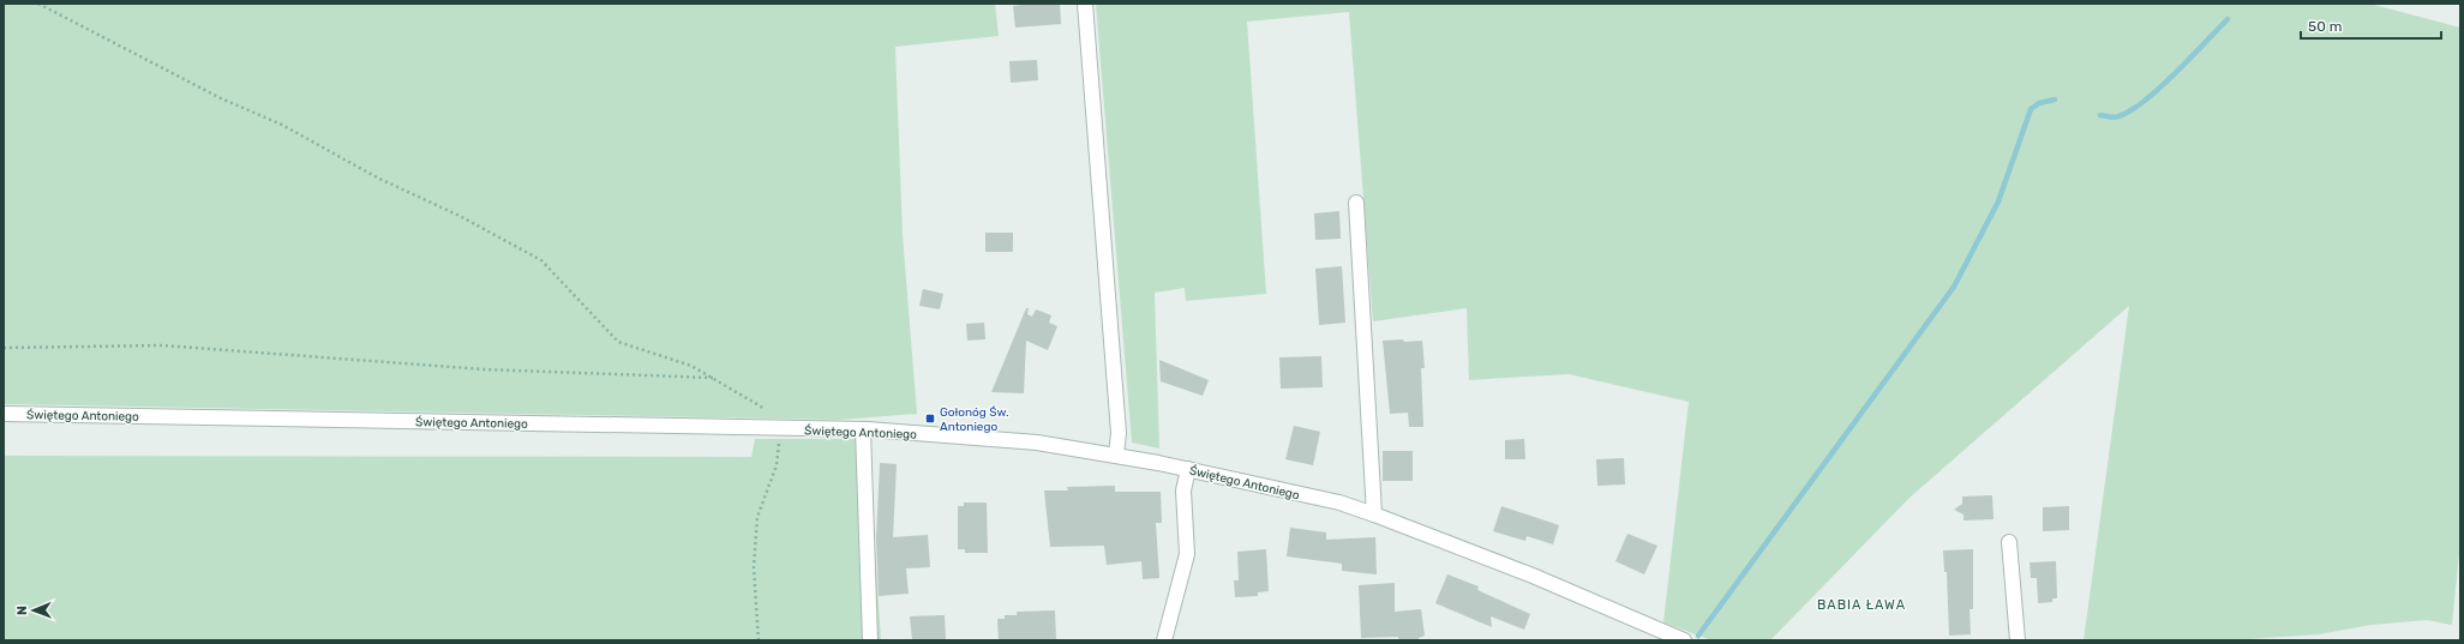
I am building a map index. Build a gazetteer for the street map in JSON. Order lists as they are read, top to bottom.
{
  "streets": {
    "street": ["Świętego Antoniego"]
  },
  "districts": ["BABIA ŁAWA"],
  "places": {
    "transit": ["Gołonóg Św. Antoniego"]
  },
  "scale_bar": "50 m",
  "north": "left"
}
